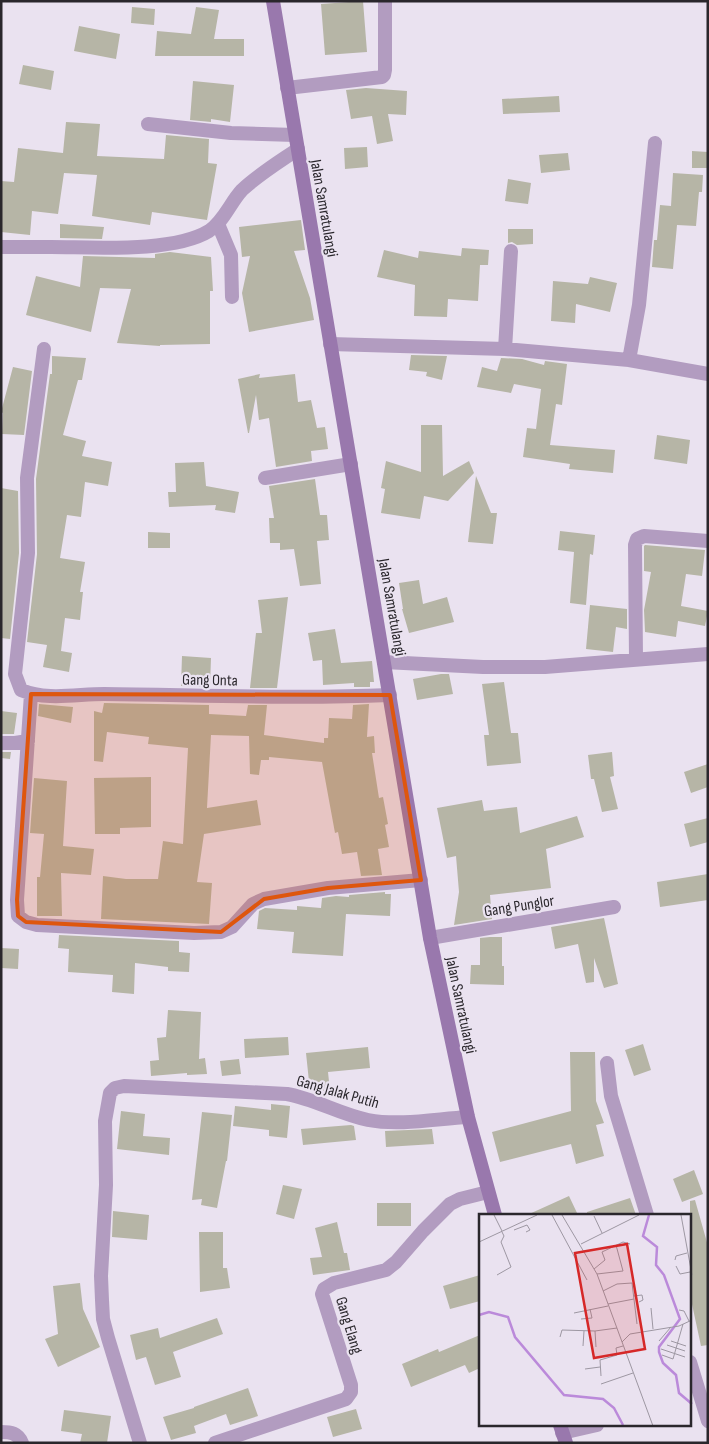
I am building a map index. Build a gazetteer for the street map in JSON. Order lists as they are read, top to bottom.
{
  "streets": {
    "main road": ["Jalan Samratulangi"],
    "street": [
      "Gang Onta",
      "Gang Punglor",
      "Gang Jalak Putih",
      "Gang Elang"
    ]
  },
  "crossings": [
    ["Jalan Samratulangi", "Gang Onta"],
    ["Jalan Samratulangi", "Gang Punglor"],
    ["Jalan Samratulangi", "Gang Jalak Putih"],
    ["Jalan Samratulangi", "Gang Elang"]
  ]
}
